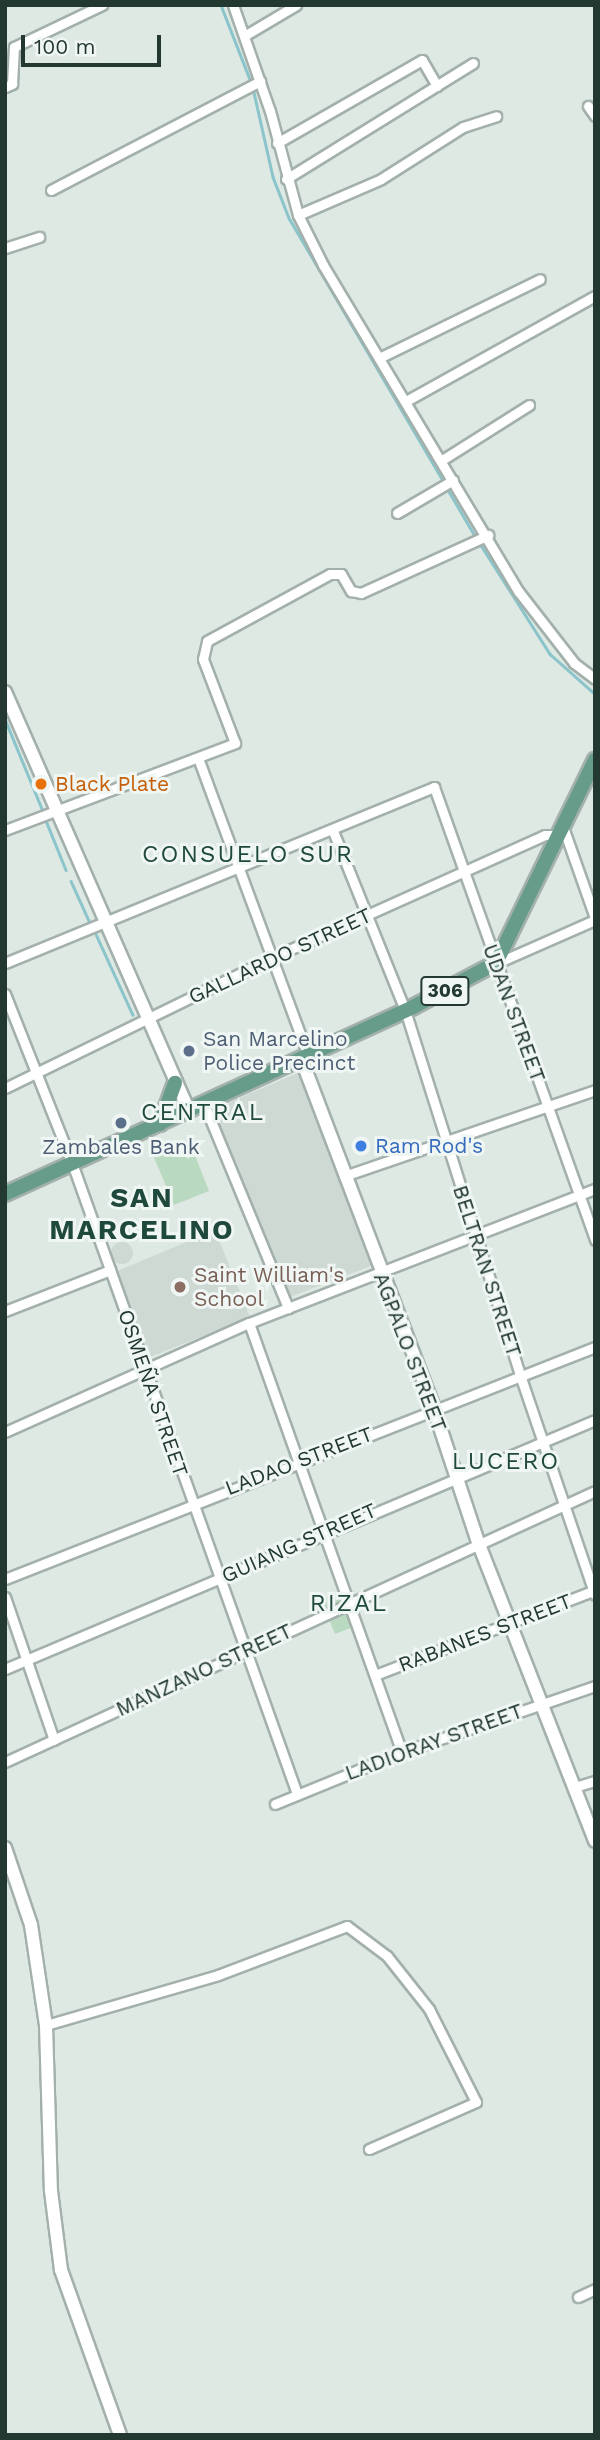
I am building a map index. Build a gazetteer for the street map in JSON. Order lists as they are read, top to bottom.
{
  "streets": {
    "main road": ["306"],
    "street": [
      "GALLARDO STREET",
      "UDAN STREET",
      "BELTRAN STREET",
      "AGPALO STREET",
      "OSMEÑA STREET",
      "LADAO STREET",
      "GUIANG STREET",
      "RABANES STREET",
      "MANZANO STREET",
      "LADIORAY STREET"
    ]
  },
  "crossings": [
    ["GALLARDO STREET", "306"],
    ["GALLARDO STREET", "UDAN STREET"],
    ["GALLARDO STREET", "BELTRAN STREET"],
    ["GALLARDO STREET", "AGPALO STREET"],
    ["GALLARDO STREET", "OSMEÑA STREET"],
    ["306", "UDAN STREET"],
    ["306", "BELTRAN STREET"],
    ["306", "AGPALO STREET"],
    ["306", "OSMEÑA STREET"],
    ["UDAN STREET", "BELTRAN STREET"],
    ["BELTRAN STREET", "LADAO STREET"],
    ["BELTRAN STREET", "GUIANG STREET"],
    ["BELTRAN STREET", "RABANES STREET"],
    ["BELTRAN STREET", "MANZANO STREET"],
    ["AGPALO STREET", "LADAO STREET"],
    ["AGPALO STREET", "GUIANG STREET"],
    ["AGPALO STREET", "RABANES STREET"],
    ["AGPALO STREET", "MANZANO STREET"],
    ["AGPALO STREET", "LADIORAY STREET"],
    ["OSMEÑA STREET", "LADAO STREET"],
    ["OSMEÑA STREET", "GUIANG STREET"],
    ["OSMEÑA STREET", "MANZANO STREET"],
    ["OSMEÑA STREET", "LADIORAY STREET"]
  ],
  "districts": [
    "CONSUELO SUR",
    "CENTRAL",
    "SAN MARCELINO",
    "LUCERO",
    "RIZAL"
  ],
  "places": [
    "Black Plate",
    "San Marcelino Police Precinct",
    "Zambales Bank",
    "Ram Rod's",
    "Saint William's School"
  ],
  "scale_bar": "100 m"
}
